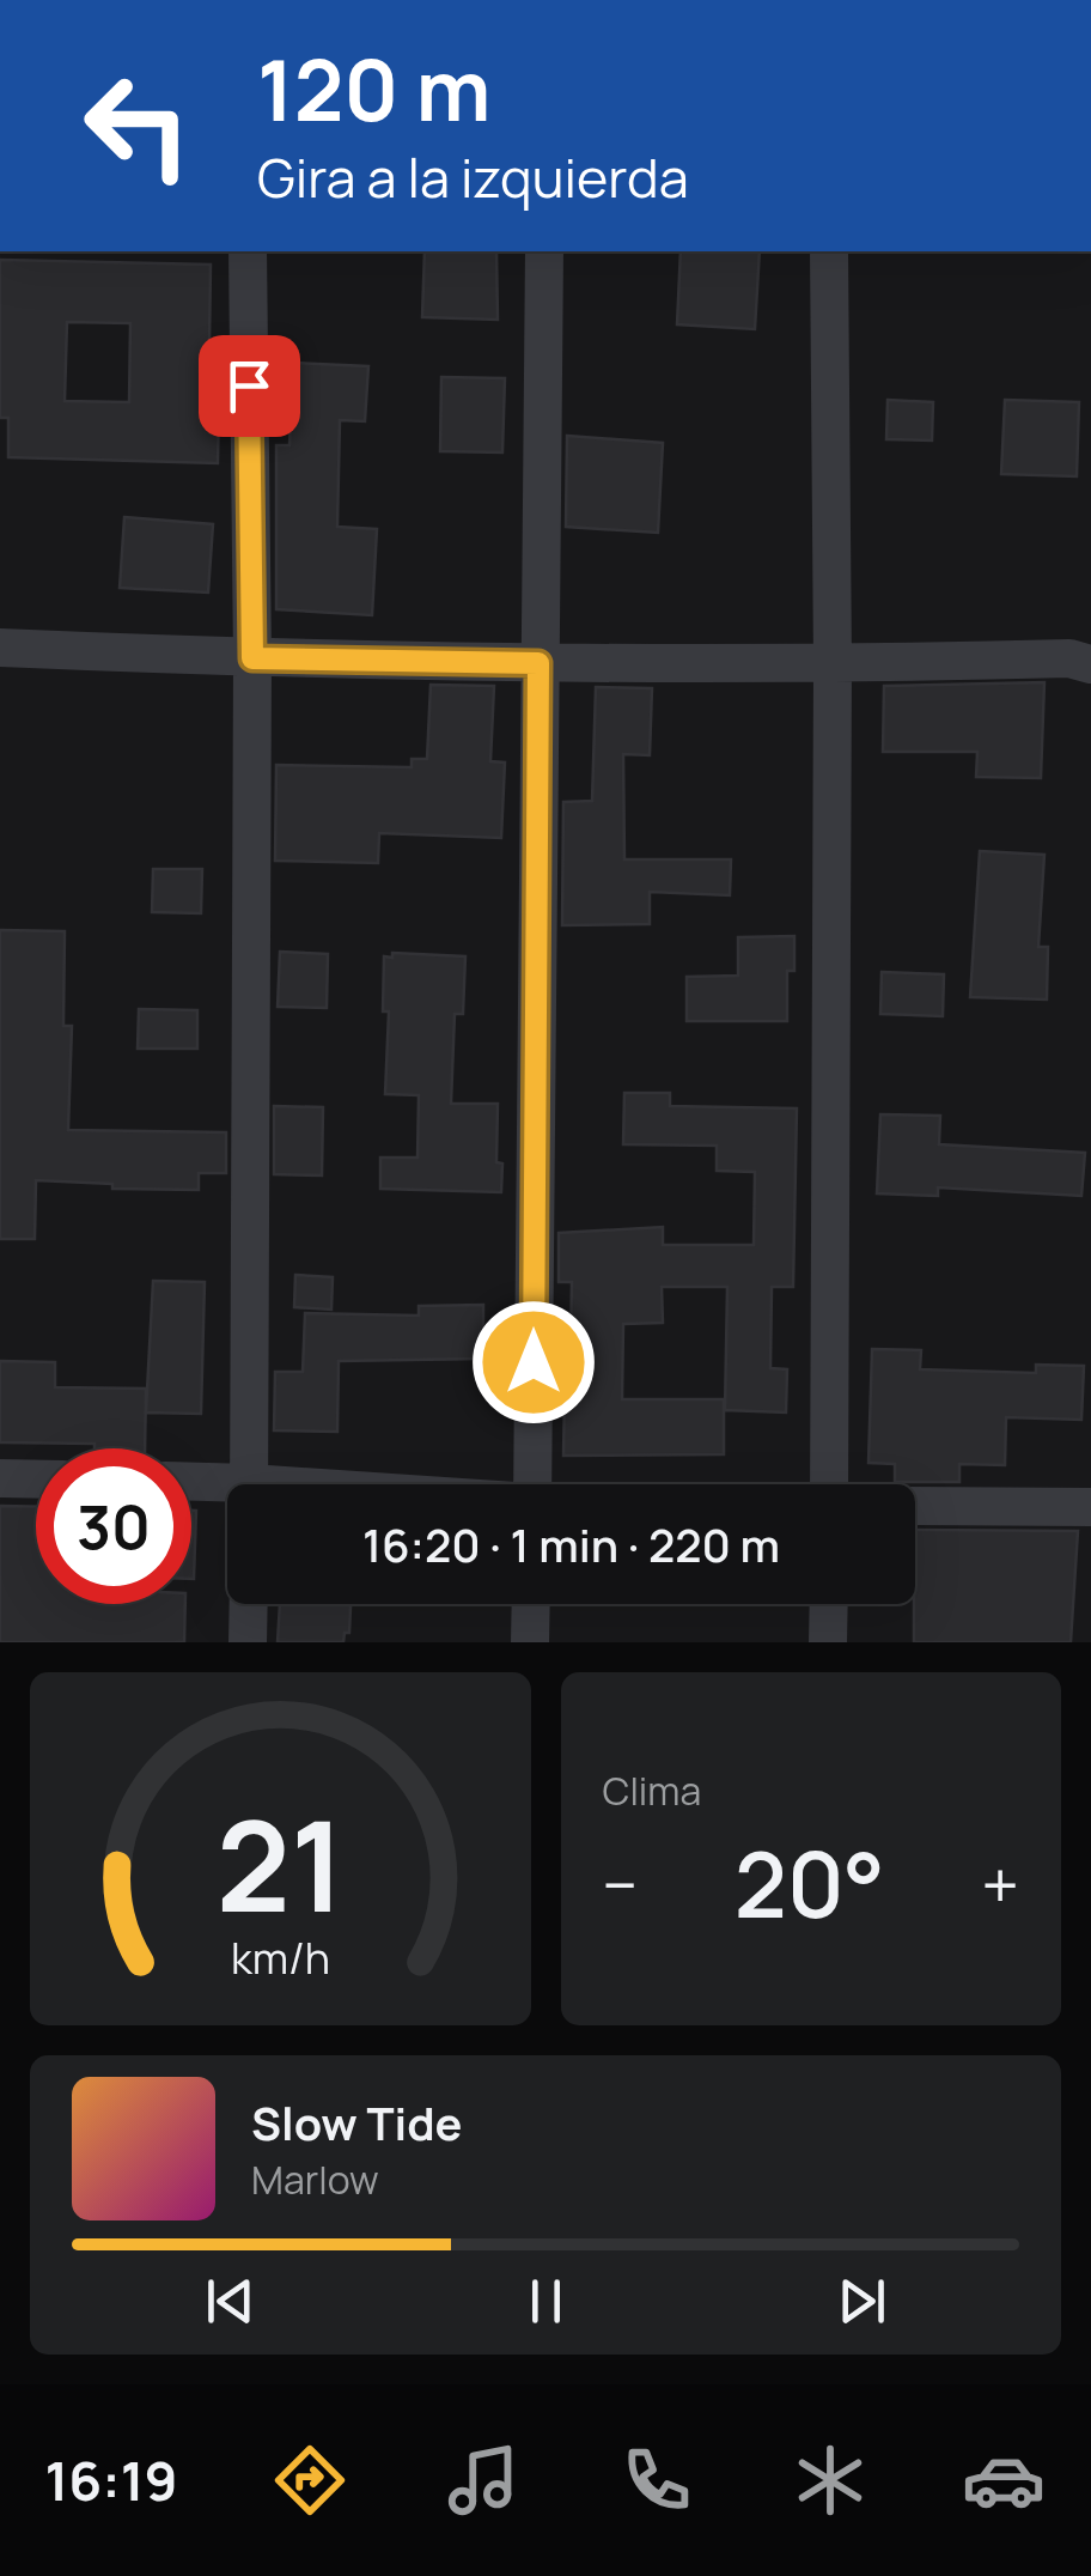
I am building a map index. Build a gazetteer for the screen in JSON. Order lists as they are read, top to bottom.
{
  "page": {
    "turn": ["120 m", "Gira a la izquierda"],
    "limit": "30",
    "trip": "16:20 · 1 min · 220 m",
    "tile": "Clima",
    "heat": ["−", "20°", "+"],
    "song": ["Slow Tide", "Marlow"],
    "tabs": "16:19",
    "gauge": ["21", "km/h"]
  }
}
